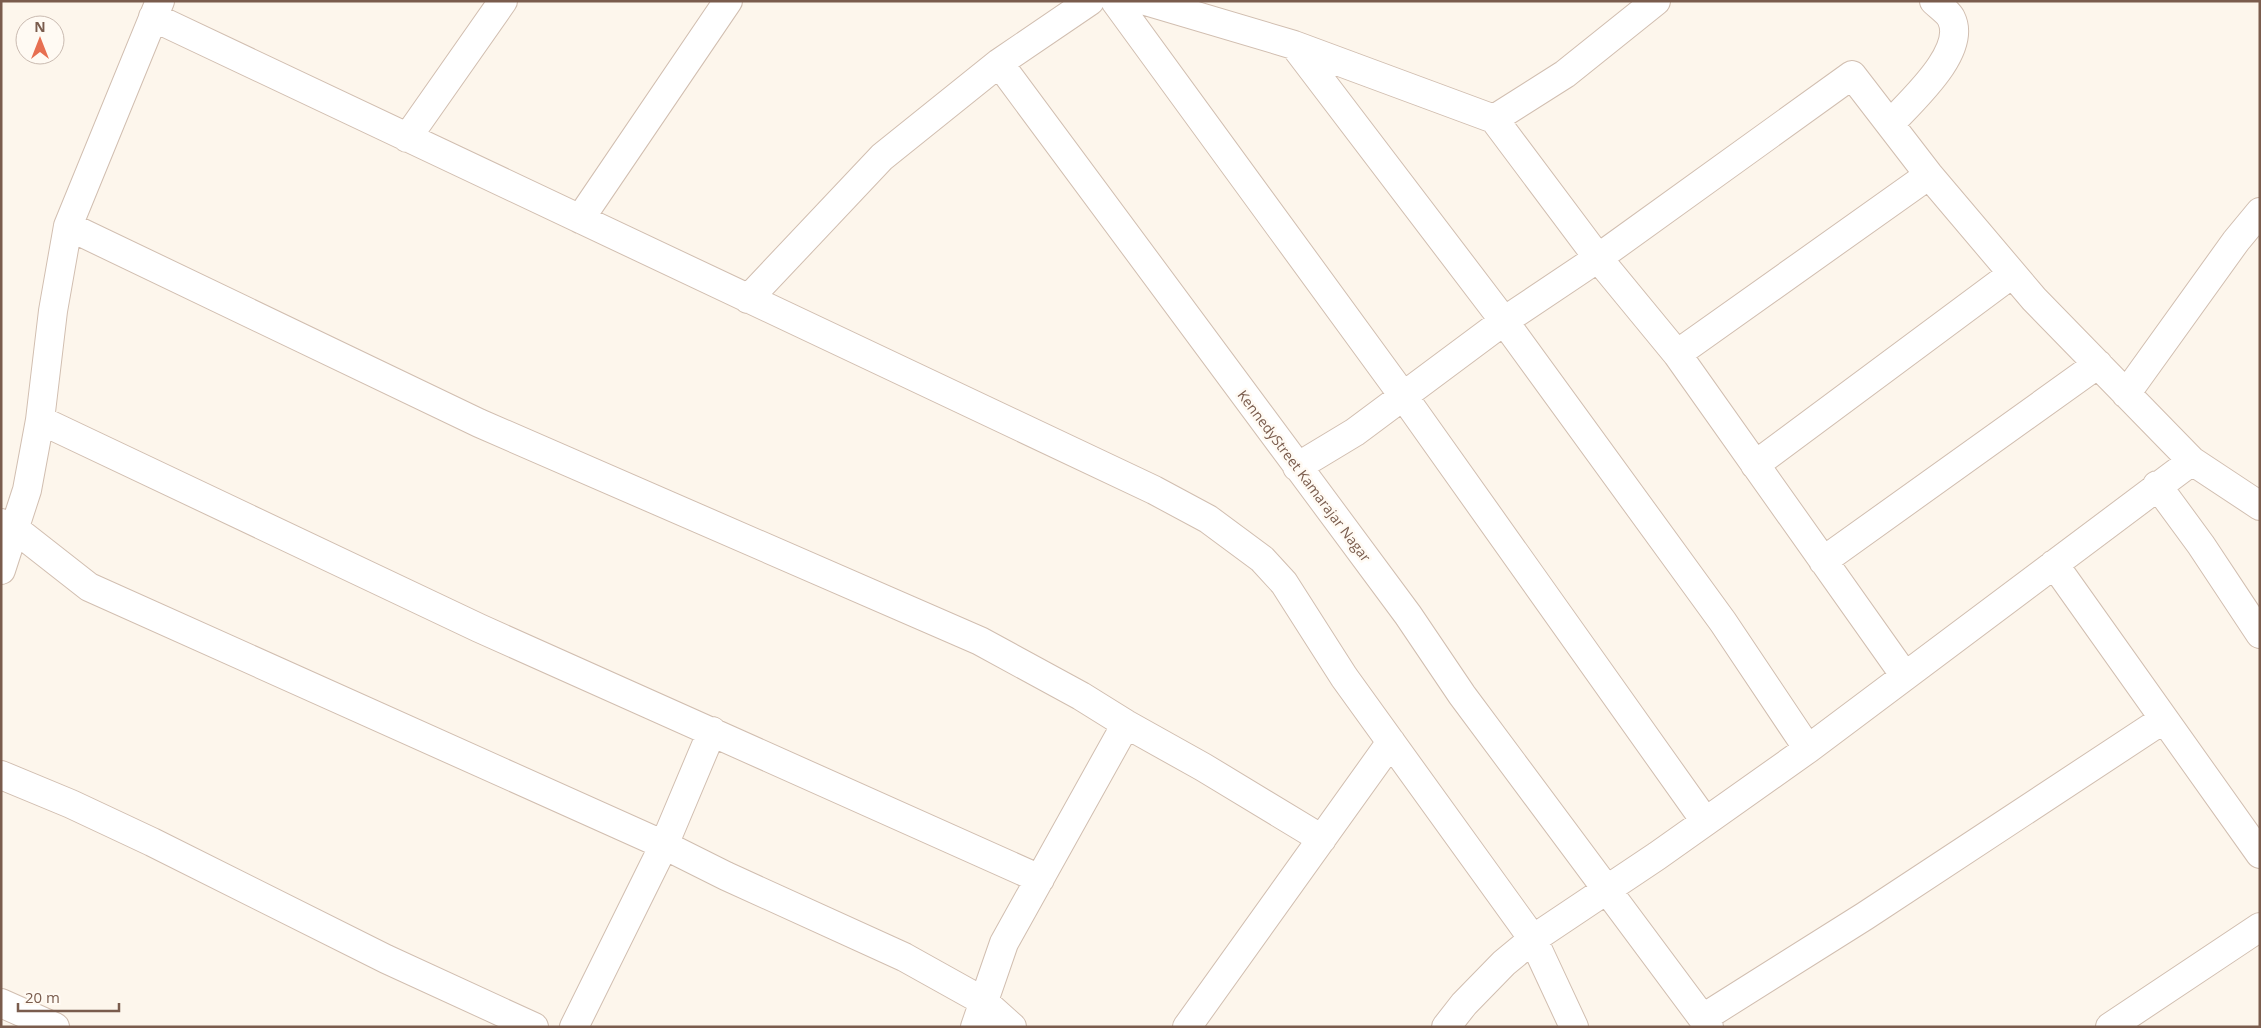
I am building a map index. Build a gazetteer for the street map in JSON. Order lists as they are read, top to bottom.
{
  "streets": {
    "street": ["KennedyStreet Kamarajar Nagar"]
  },
  "scale_bar": "20 m",
  "north": "top"
}
